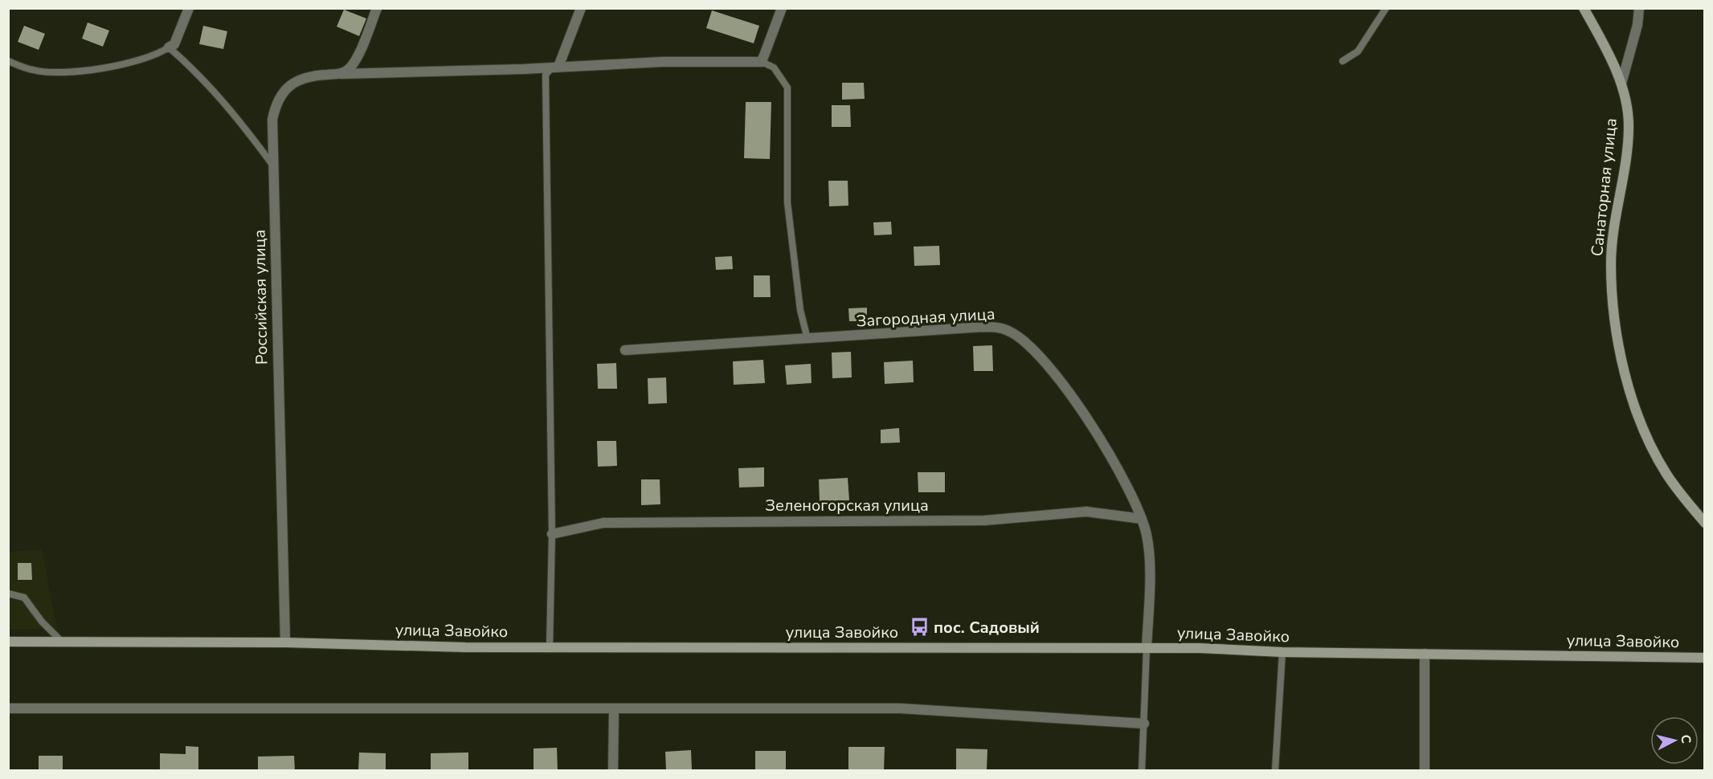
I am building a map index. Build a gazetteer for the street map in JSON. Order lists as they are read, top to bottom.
{
  "streets": {
    "main road": ["Санаторная улица", "улица Завойко"],
    "street": ["Российская улица", "Загородная улица", "Зеленогорская улица"]
  },
  "crossings": [
    ["Российская улица", "улица Завойко"],
    ["Загородная улица", "Зеленогорская улица"],
    ["Загородная улица", "улица Завойко"]
  ],
  "places": {
    "bus stop": ["пос. Садовый"]
  },
  "north": "right"
}
